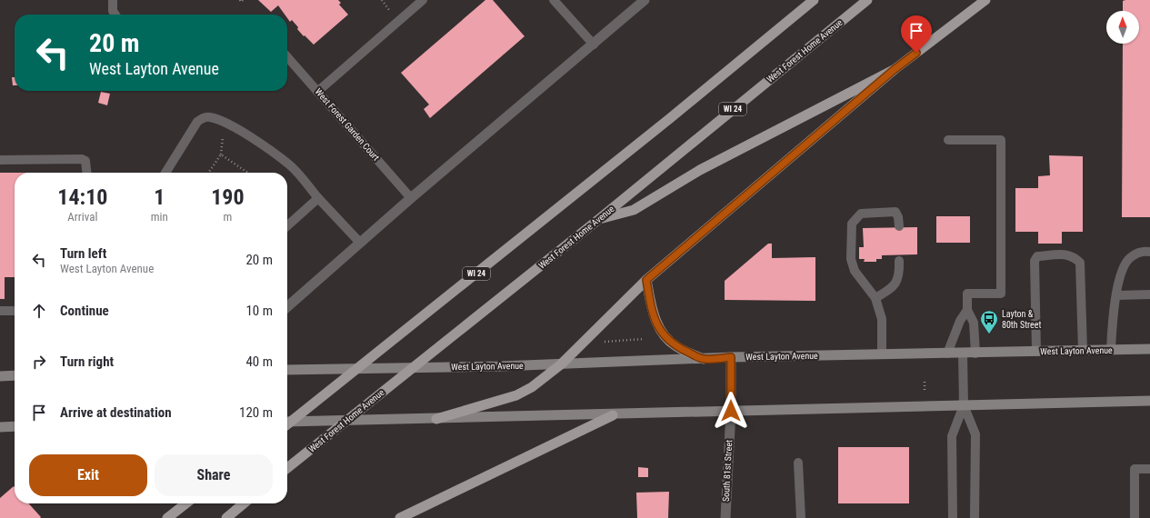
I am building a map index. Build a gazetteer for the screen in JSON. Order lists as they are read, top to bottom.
{
  "streets": {
    "main road": ["West Forest Home Avenue", "WI 24", "West Layton Avenue"],
    "street": ["South 81st Street"],
    "lane": ["West Forest Garden Court"]
  },
  "crossings": [
    ["West Layton Avenue", "South 81st Street"]
  ],
  "places": {
    "bus stop": ["Layton & 80th Street"]
  },
  "north": "top",
  "page": {
    "turn": ["20 m", "West Layton Avenue"],
    "eta": [
      "14:10",
      "Arrival",
      "1",
      "min",
      "190",
      "m"
    ],
    "list": [
      {
        "name": "Turn left",
        "note": "West Layton Avenue",
        "value": "20 m"
      },
      {
        "name": "Continue",
        "value": "10 m"
      },
      {
        "name": "Turn right",
        "value": "40 m"
      },
      {
        "name": "Arrive at destination",
        "value": "120 m"
      }
    ],
    "buttons": ["Exit", "Share"]
  }
}
